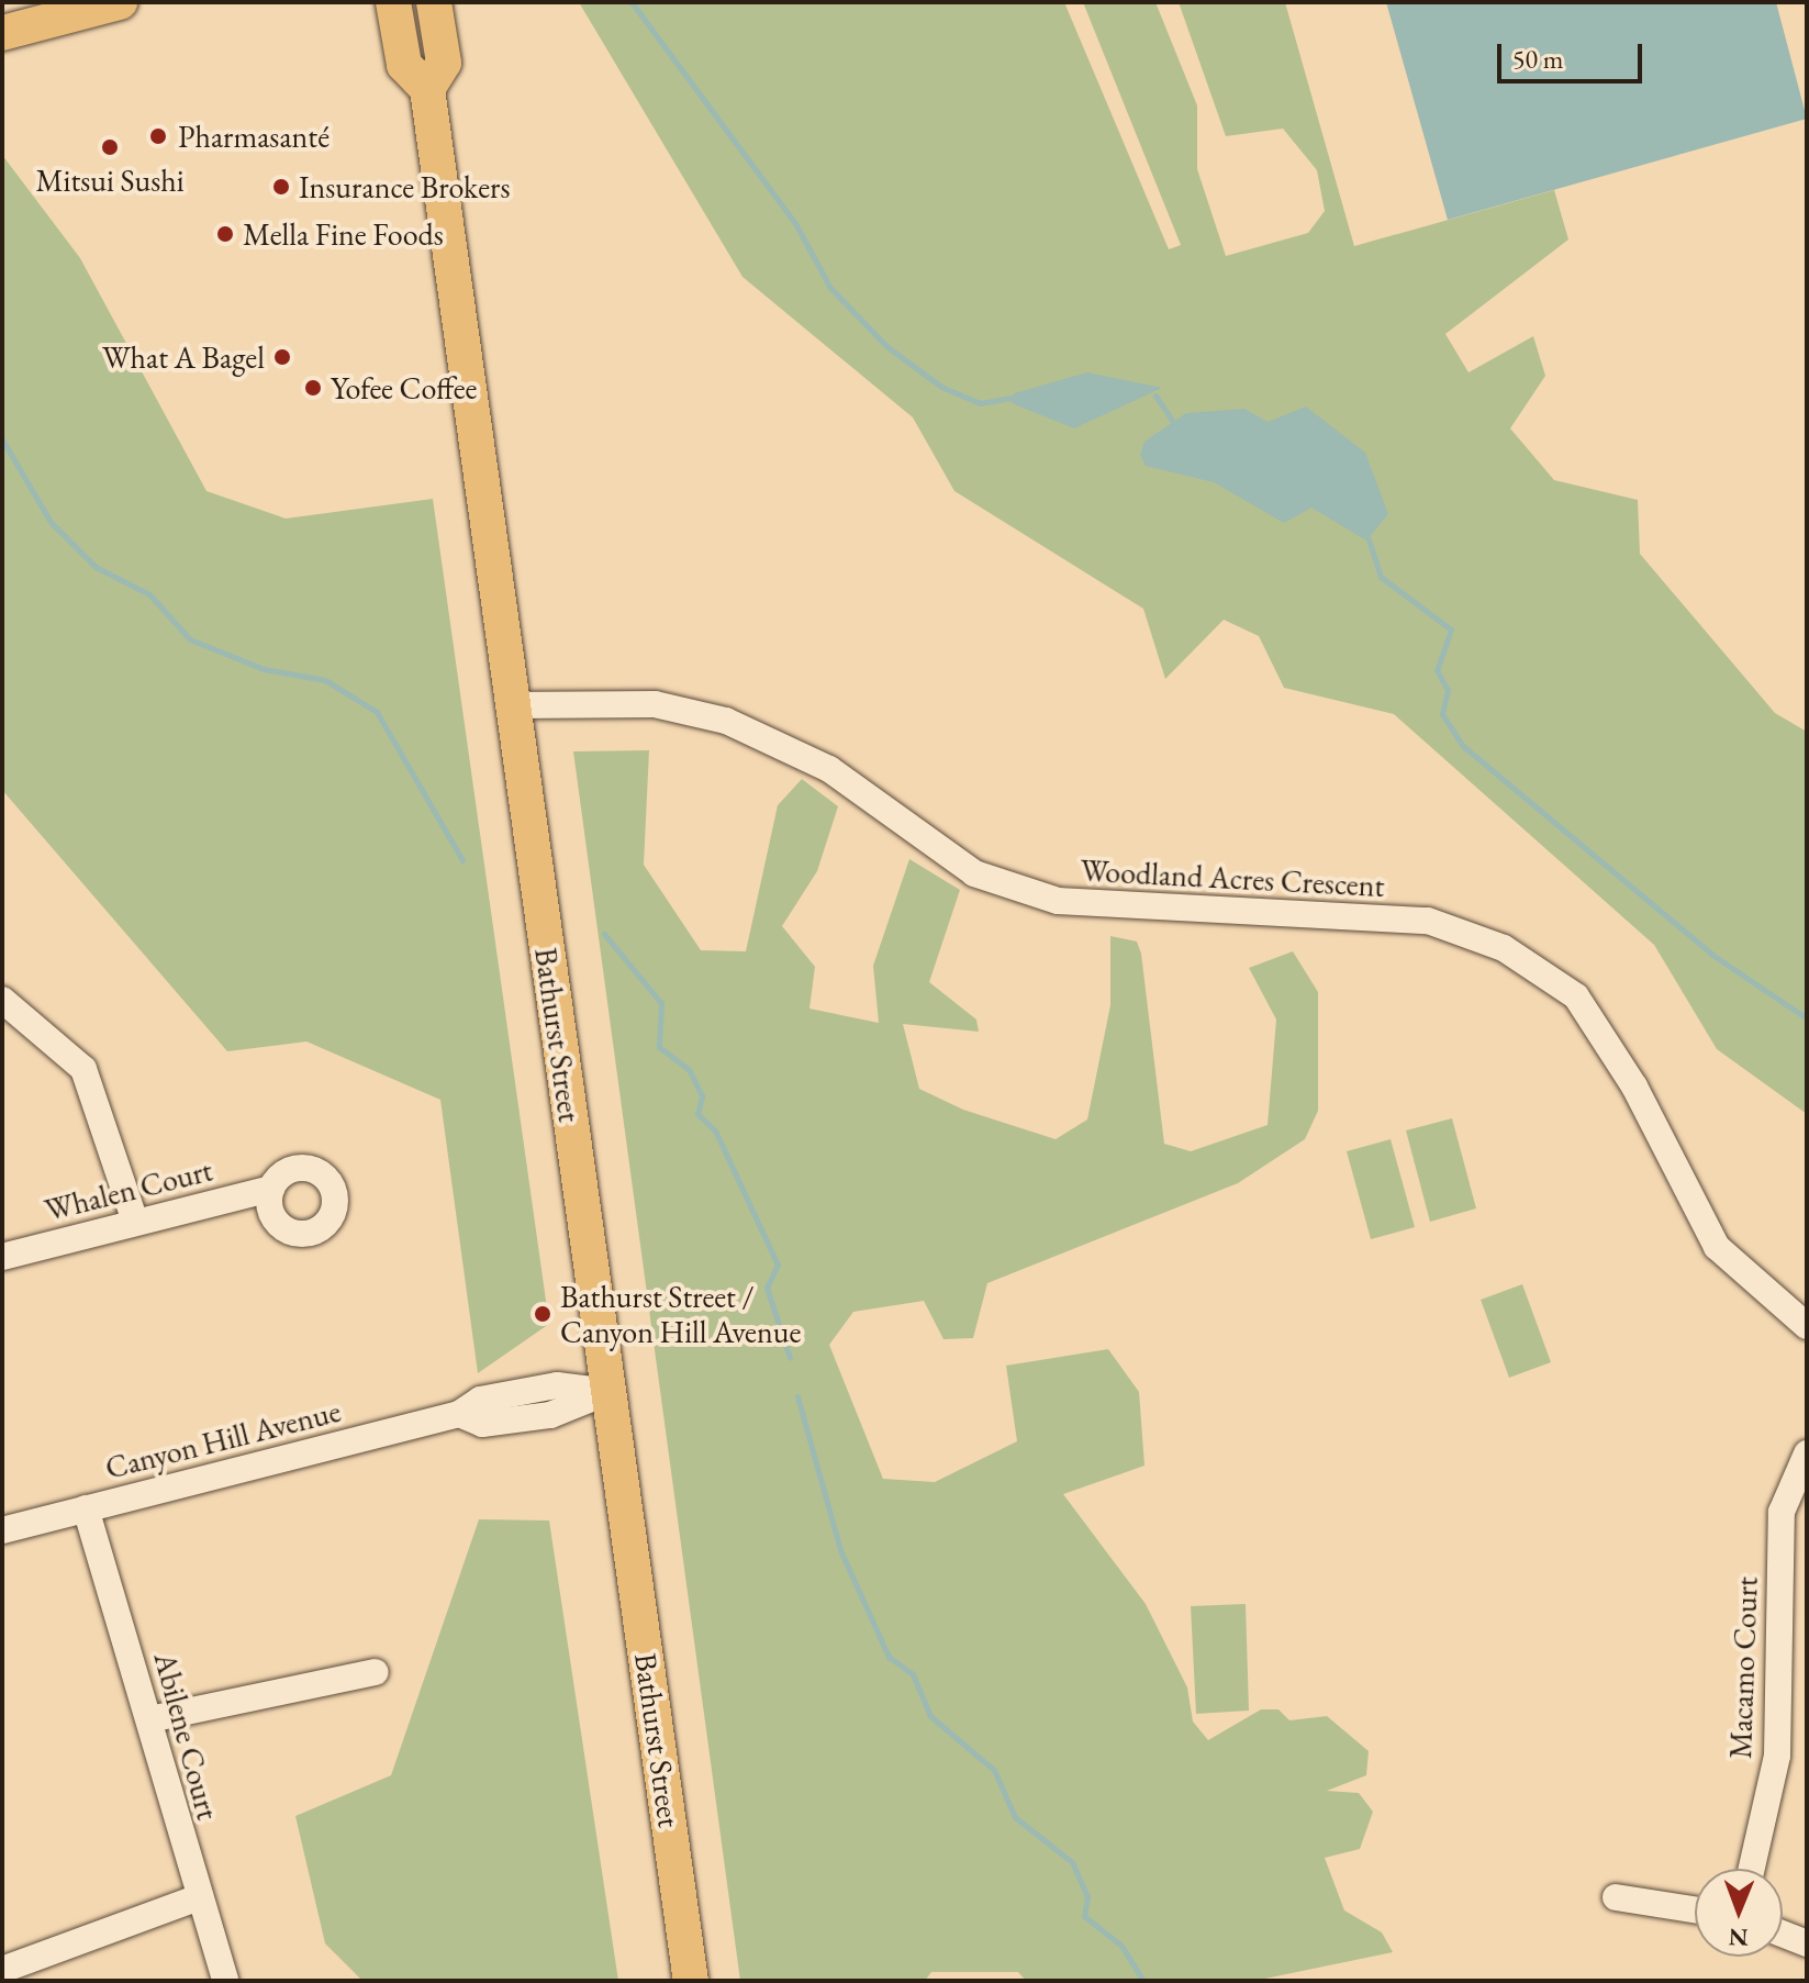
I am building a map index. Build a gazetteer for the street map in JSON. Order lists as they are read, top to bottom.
{
  "streets": {
    "main road": ["Bathurst Street"],
    "street": [
      "Woodland Acres Crescent",
      "Whalen Court",
      "Canyon Hill Avenue",
      "Macamo Court",
      "Abilene Court"
    ]
  },
  "crossings": [
    ["Woodland Acres Crescent", "Bathurst Street"],
    ["Bathurst Street", "Canyon Hill Avenue"],
    ["Canyon Hill Avenue", "Abilene Court"]
  ],
  "places": [
    "Pharmasanté",
    "Mitsui Sushi",
    "Insurance Brokers",
    "Mella Fine Foods",
    "What A Bagel",
    "Yofee Coffee",
    "Bathurst Street / Canyon Hill Avenue"
  ],
  "scale_bar": "50 m",
  "north": "bottom"
}
